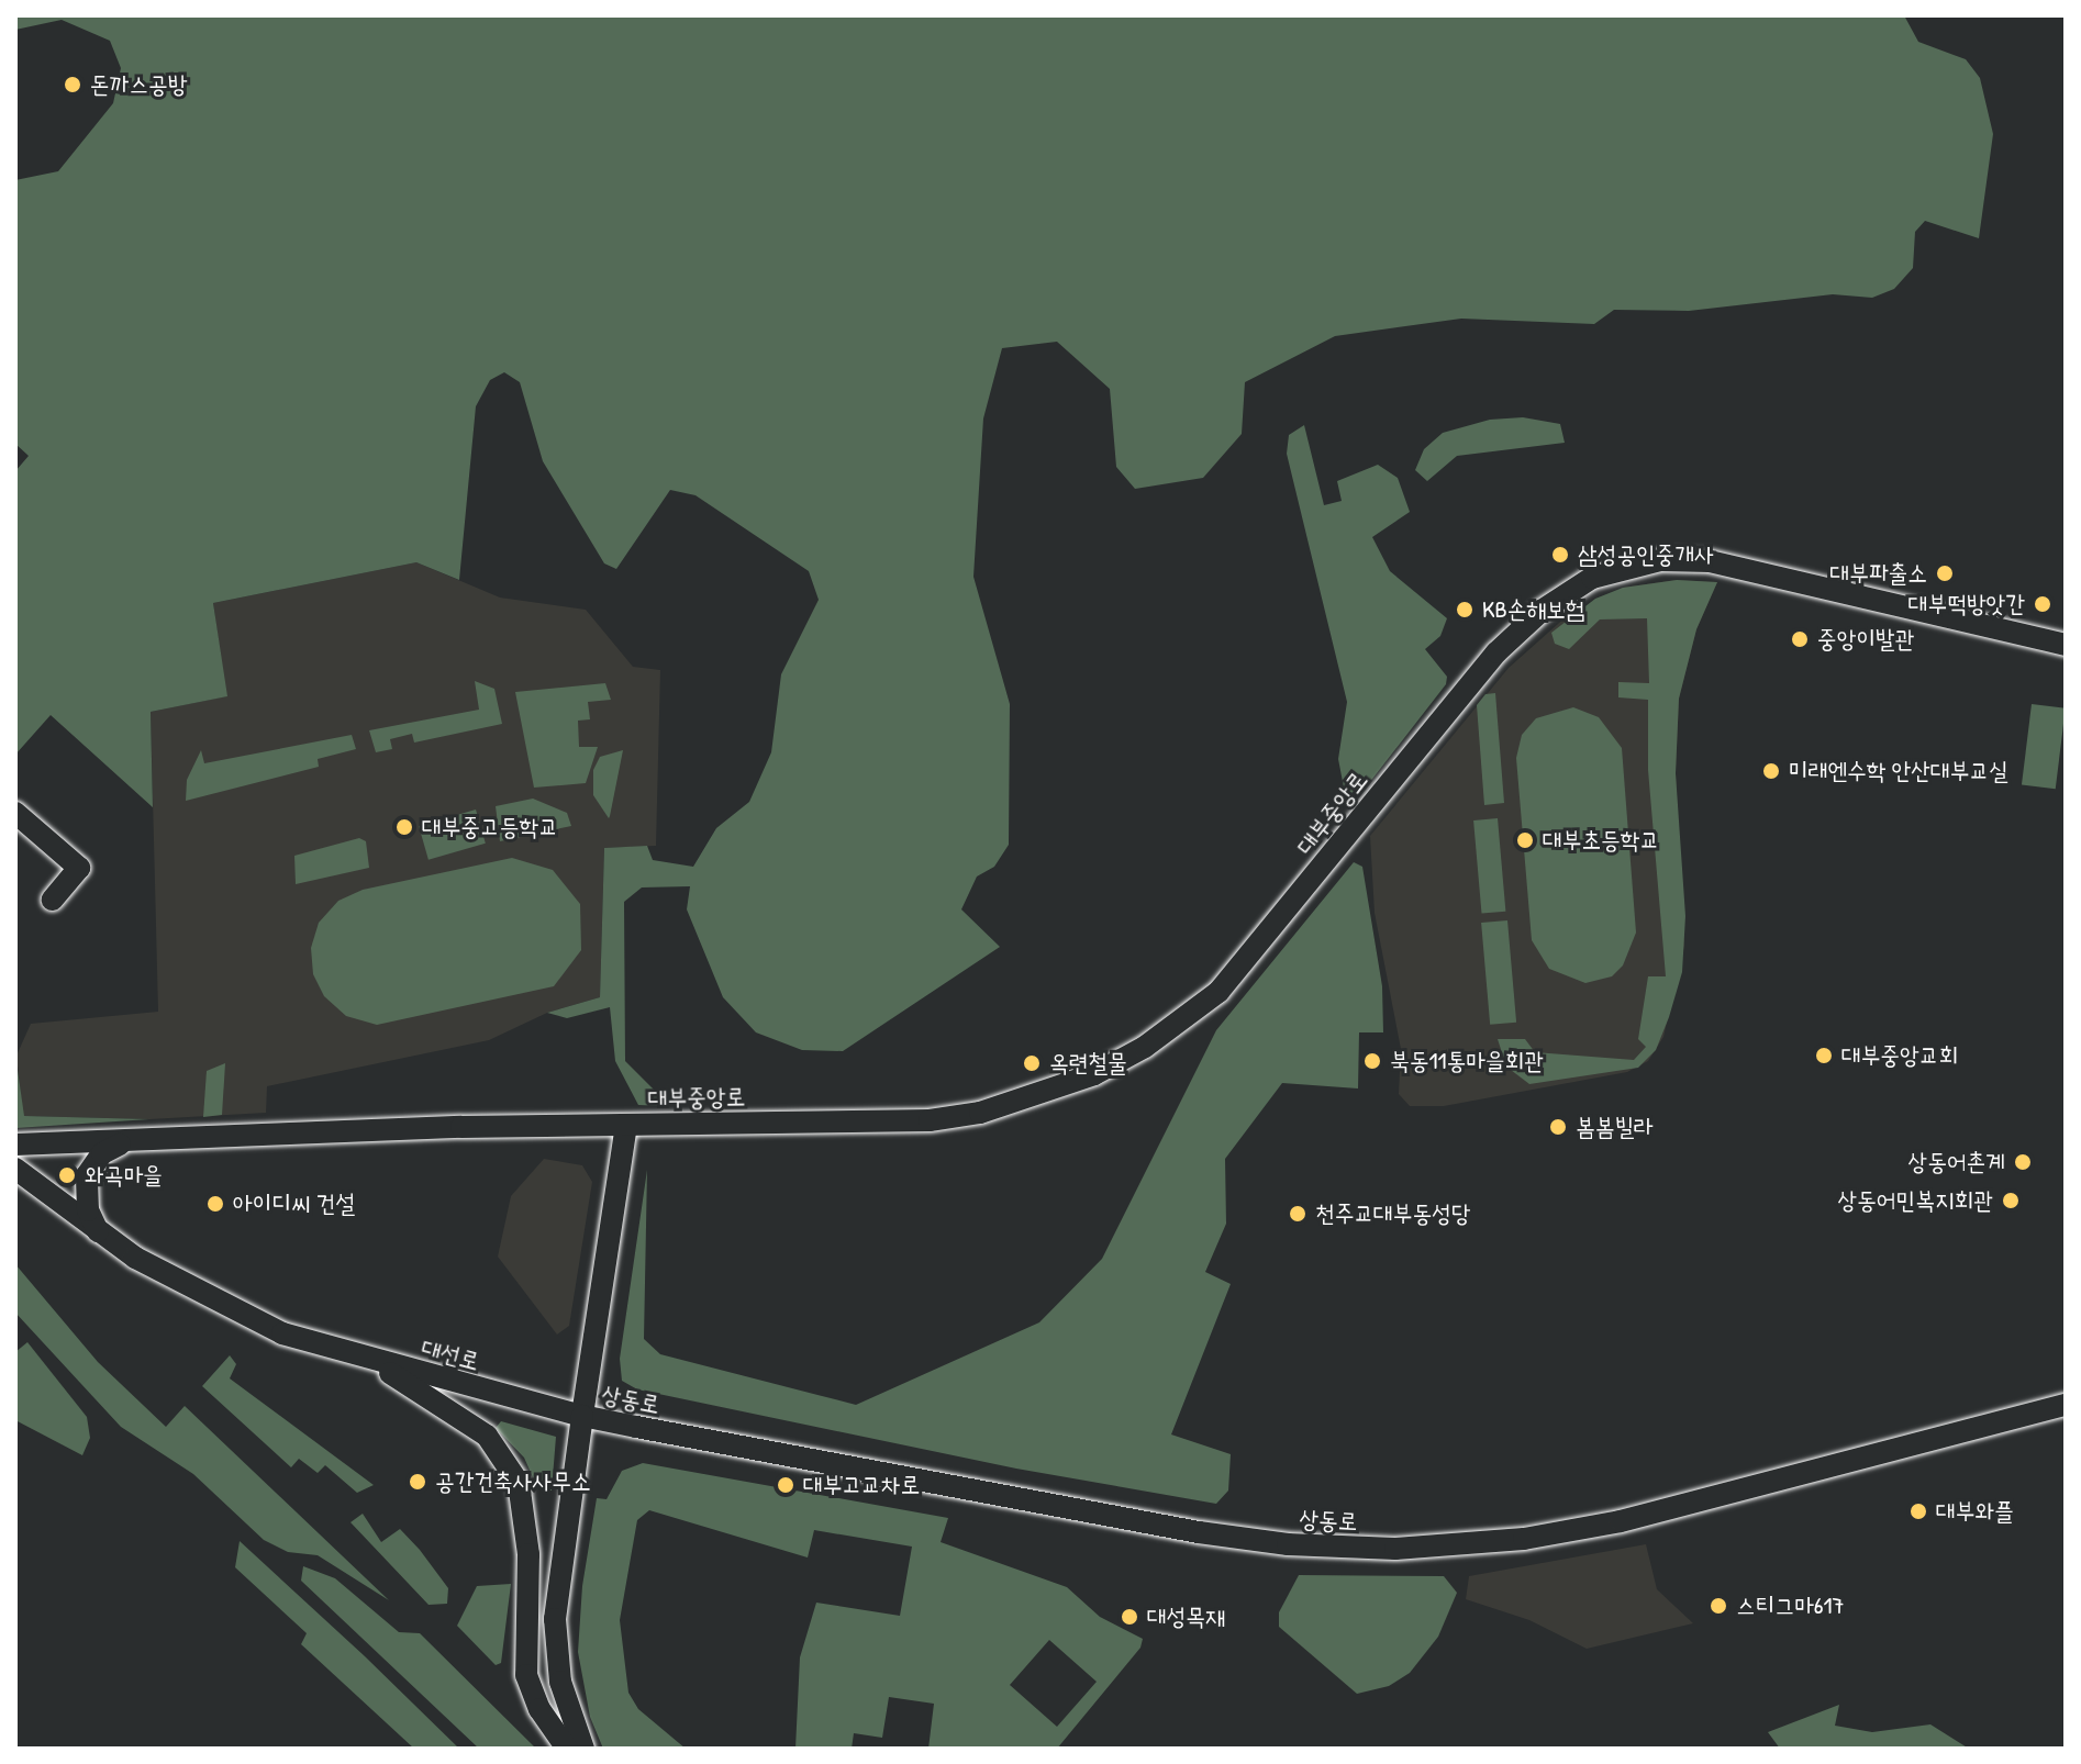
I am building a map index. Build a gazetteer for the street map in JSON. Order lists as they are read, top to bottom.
{
  "streets": {
    "street": ["대부중앙로", "대선로", "상동로"]
  },
  "crossings": [
    ["대부중앙로", "대선로"],
    ["대부중앙로", "상동로"],
    ["대선로", "상동로"]
  ],
  "places": [
    "돈까스공방",
    "삼성공인중개사",
    "대부파출소",
    "대부떡방앗간",
    "KB손해보험",
    "중앙이발관",
    "미래엔수학 안산대부교실",
    "대부중고등학교",
    "대부초등학교",
    "대부중앙교회",
    "북동11통마을회관",
    "옥련철물",
    "봄봄빌라",
    "상동어촌계",
    "와곡마을",
    "상동어민복지회관",
    "아이디씨 건설",
    "천주교대부동성당",
    "공간건축사사무소",
    "대부고교차로",
    "대부와플",
    "스티그마617",
    "대성목재"
  ]
}
